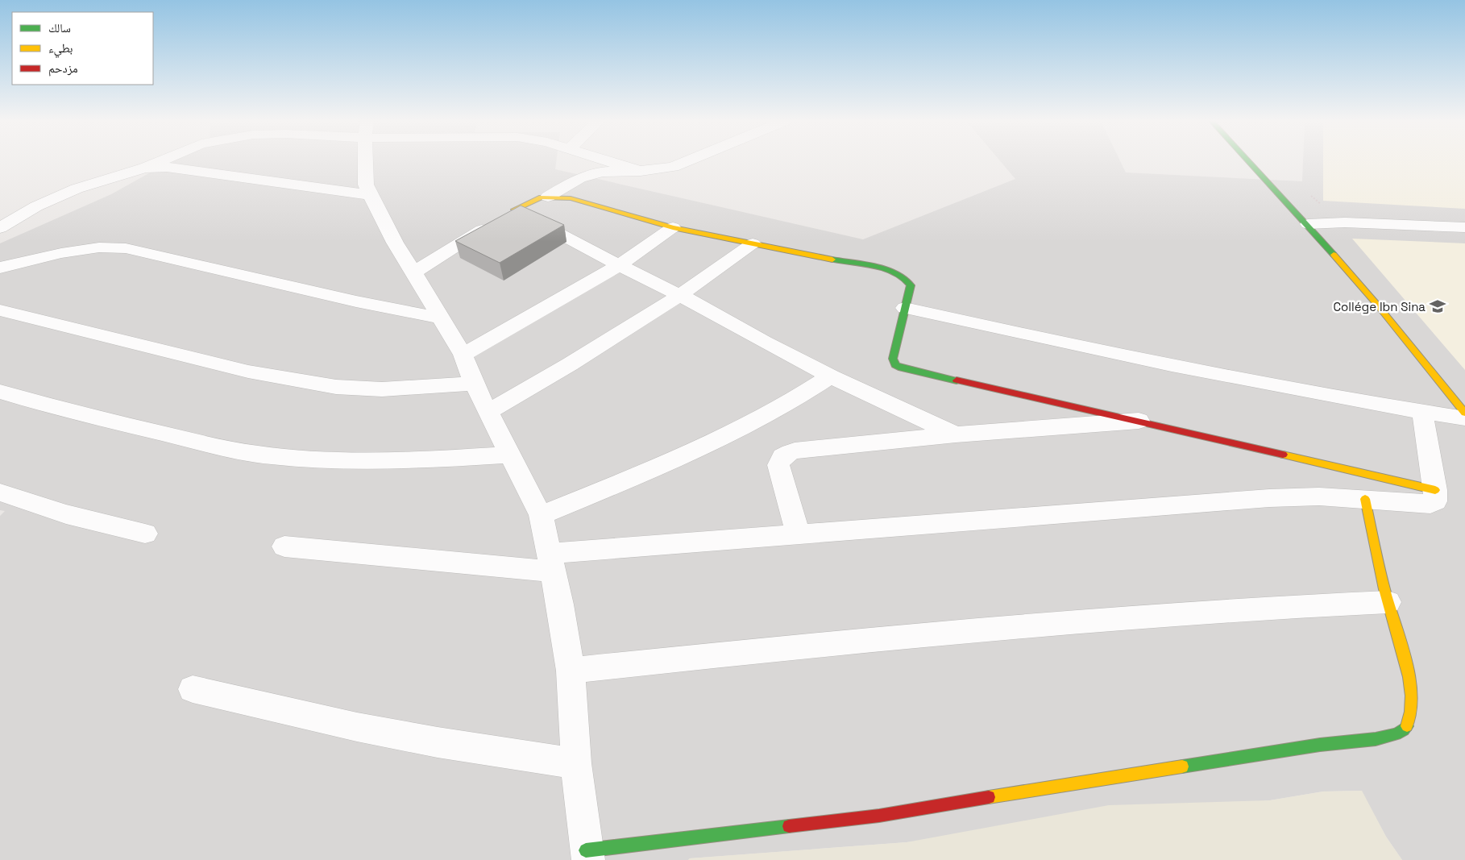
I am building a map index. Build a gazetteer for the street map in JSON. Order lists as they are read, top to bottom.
{
  "places": {
    "school or university": ["Collége Ibn Sina"]
  },
  "legend": ["سالك", "بطيء", "مزدحم"]
}
